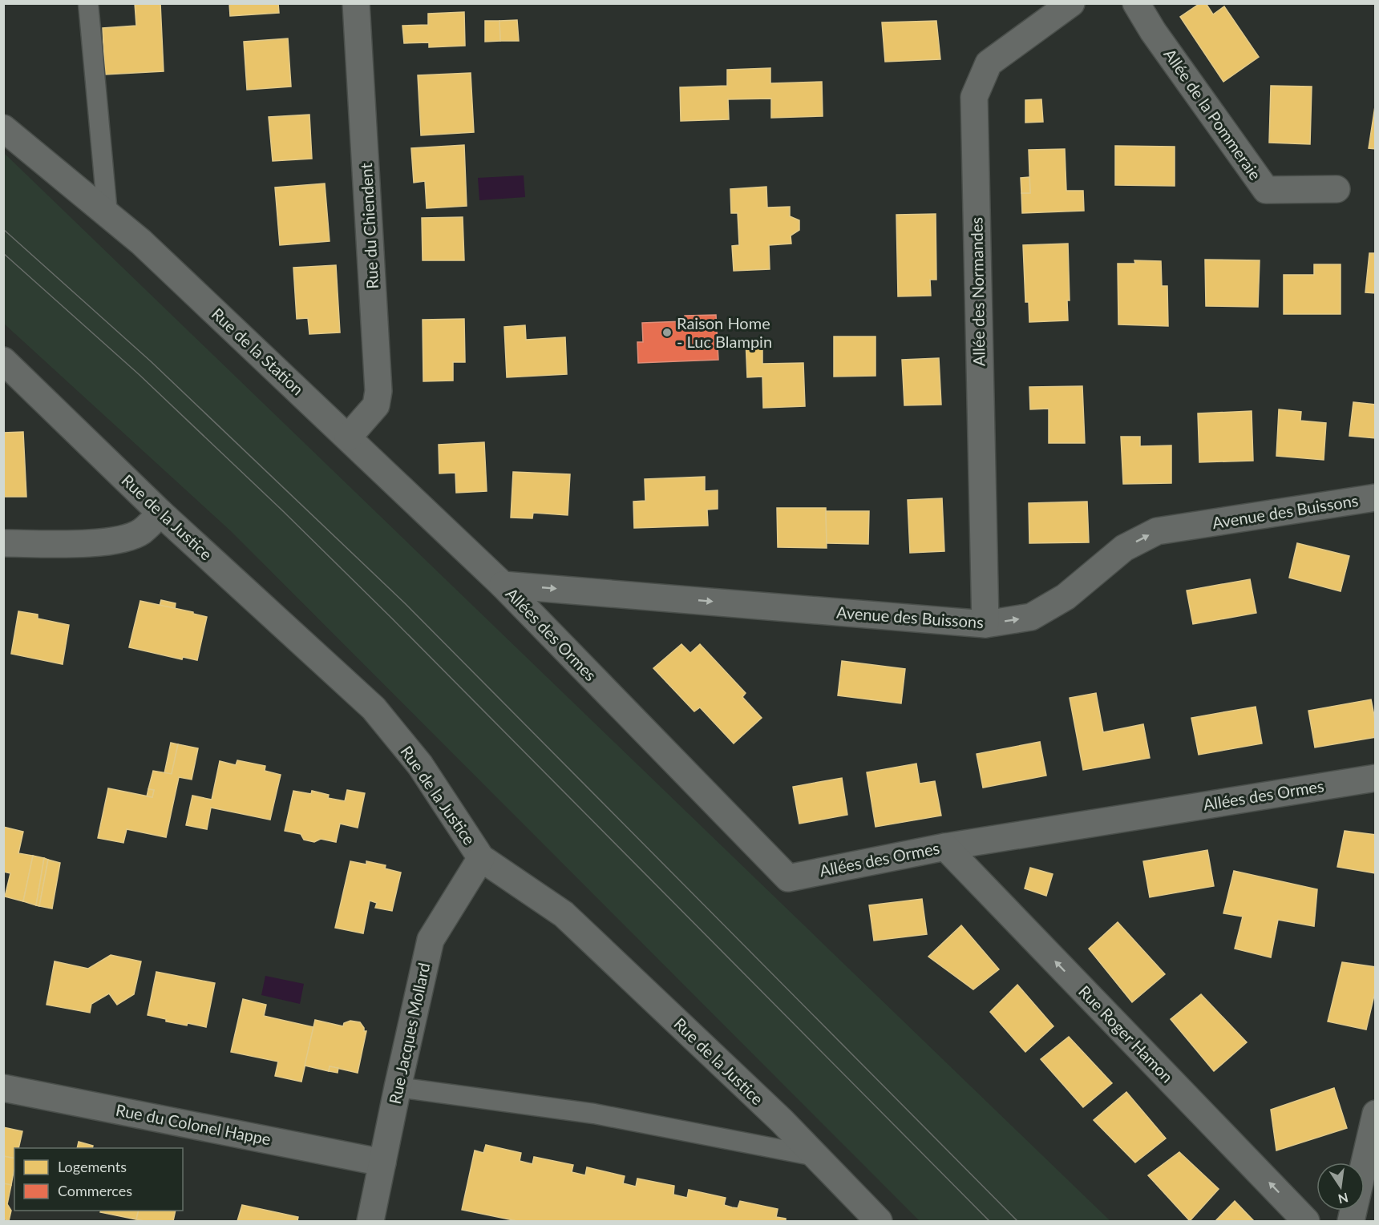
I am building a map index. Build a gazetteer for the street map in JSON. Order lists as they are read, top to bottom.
{
  "streets": {
    "street": [
      "Allée de la Pommeraie",
      "Rue du Chiendent",
      "Allée des Normandes",
      "Rue de la Station",
      "Avenue des Buissons",
      "Rue de la Justice",
      "Allées des Ormes",
      "Rue Jacques Mollard",
      "Rue Roger Hamon",
      "Rue du Colonel Happe"
    ]
  },
  "crossings": [
    ["Rue du Chiendent", "Rue de la Station"],
    ["Allée des Normandes", "Avenue des Buissons"],
    ["Rue de la Station", "Avenue des Buissons"],
    ["Rue de la Station", "Allées des Ormes"],
    ["Avenue des Buissons", "Allées des Ormes"],
    ["Rue de la Justice", "Rue Jacques Mollard"],
    ["Allées des Ormes", "Rue Roger Hamon"],
    ["Rue Jacques Mollard", "Rue du Colonel Happe"]
  ],
  "one_way": ["Avenue des Buissons", "Rue Roger Hamon"],
  "places": ["Raison Home - Luc Blampin"],
  "legend": ["Logements", "Commerces"],
  "north": "bottom"
}
